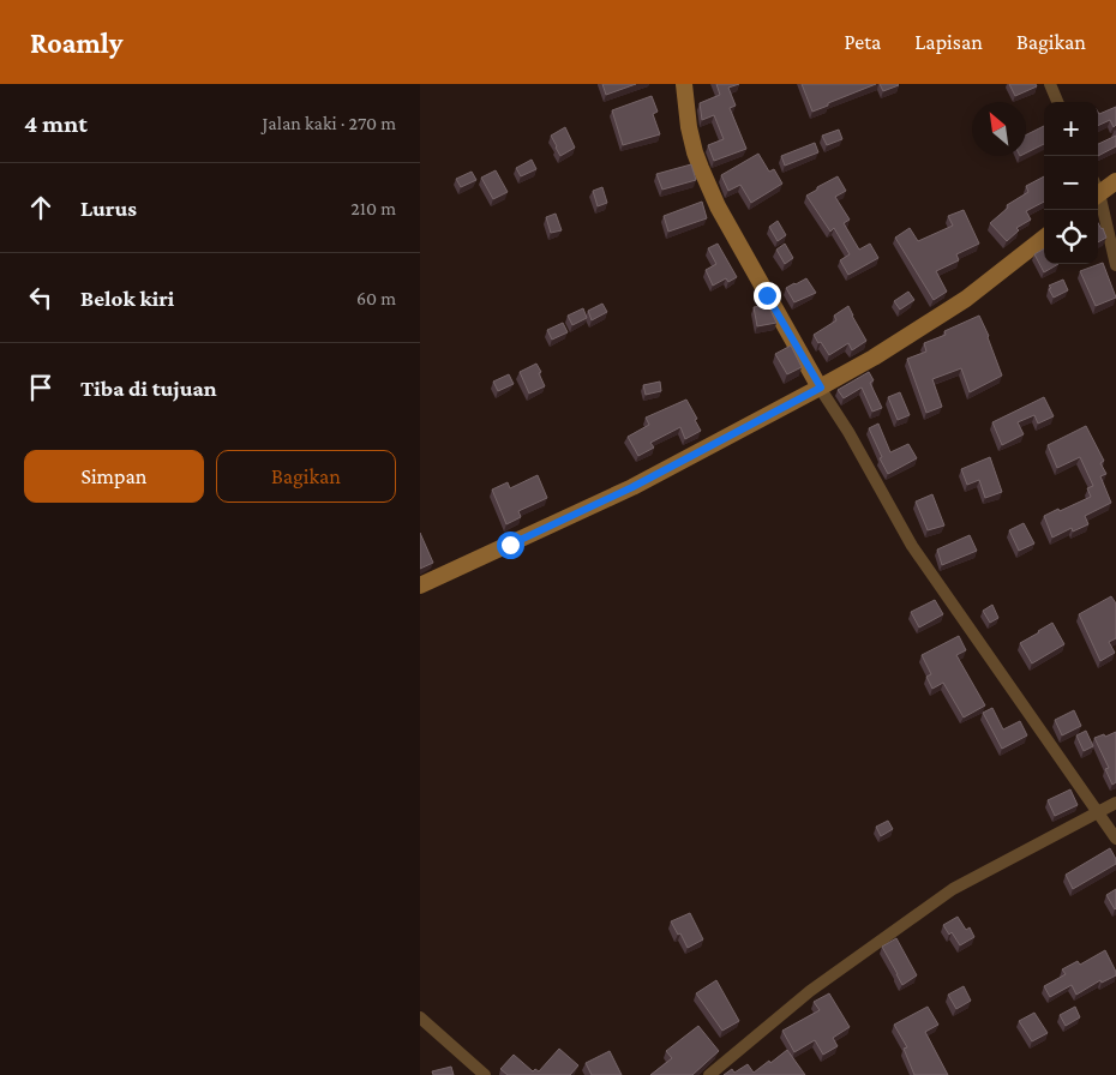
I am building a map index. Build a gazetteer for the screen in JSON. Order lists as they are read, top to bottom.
{
  "north": "top left",
  "page": {
    "header": "Roamly",
    "nav": ["Peta", "Lapisan", "Bagikan"],
    "heading": ["4 mnt", "Jalan kaki · 270 m"],
    "map_buttons": ["+", "−"],
    "list": [
      ["Lurus", "210 m"],
      ["Belok kiri", "60 m"],
      "Tiba di tujuan"
    ],
    "buttons": ["Simpan", "Bagikan"]
  }
}
